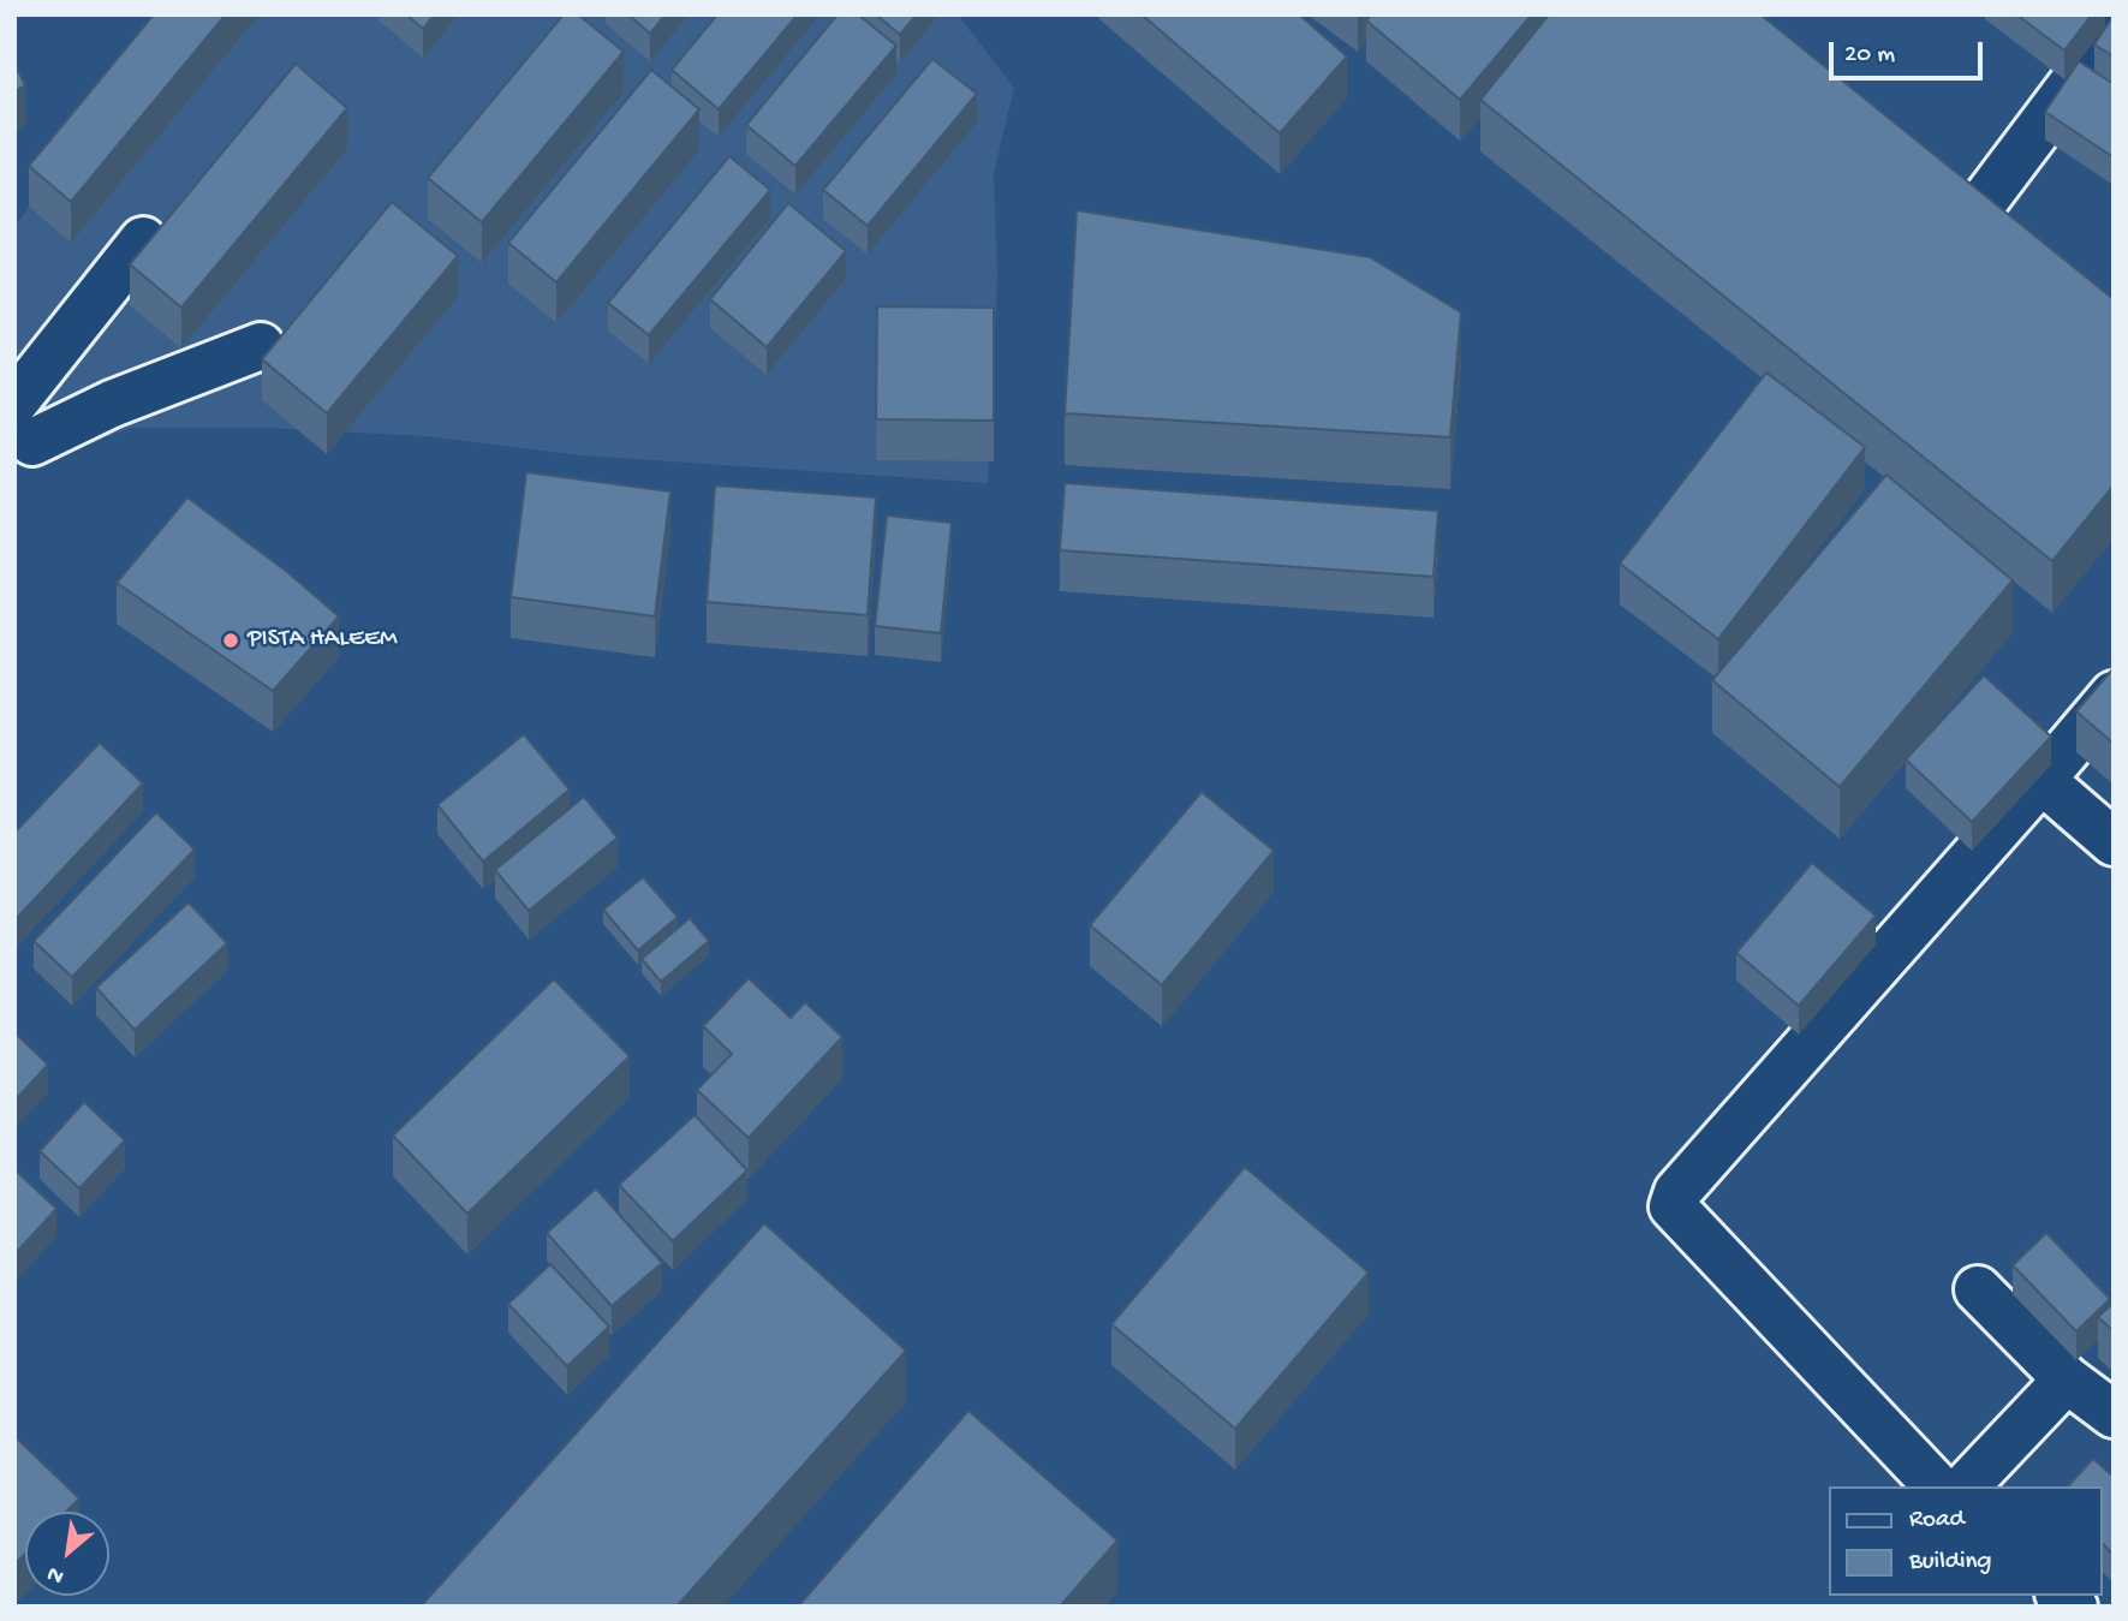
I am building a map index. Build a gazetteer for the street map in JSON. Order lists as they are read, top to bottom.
{
  "places": ["PISTA HALEEM"],
  "legend": ["Road", "Building"],
  "scale_bar": "20 m",
  "north": "bottom left"
}
